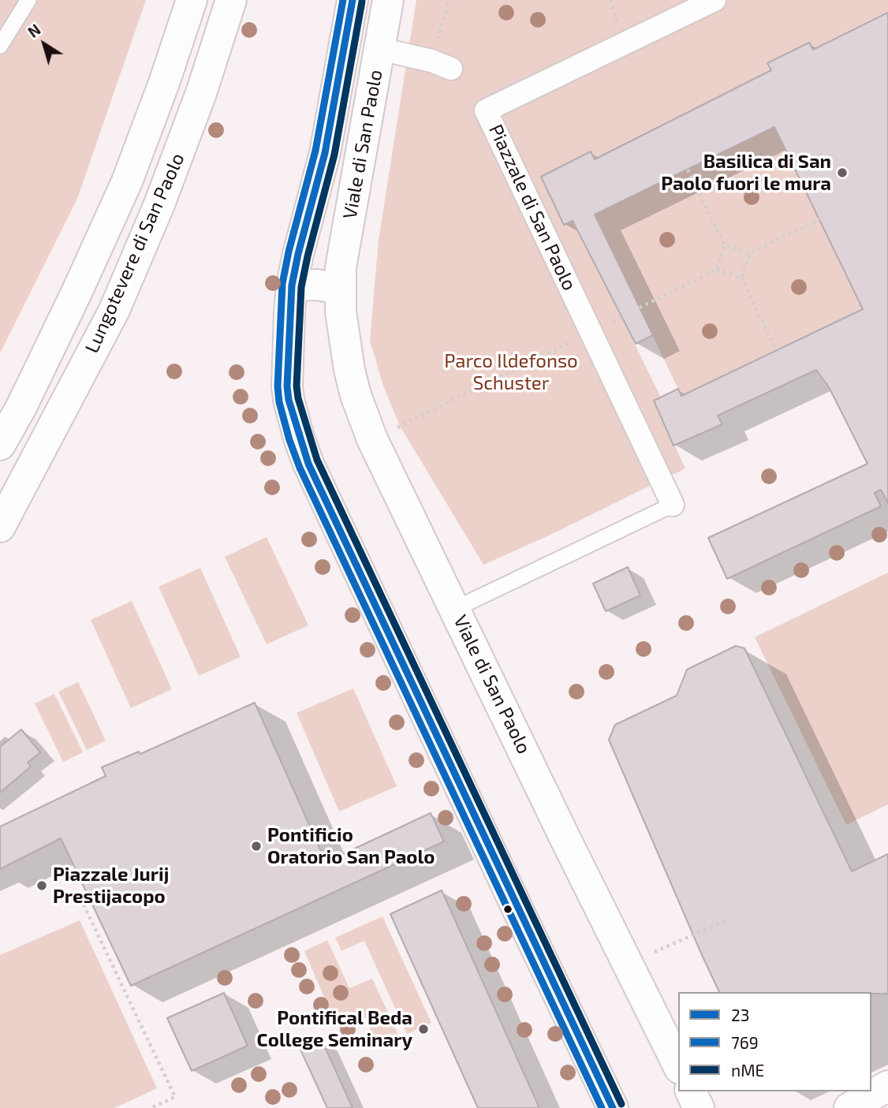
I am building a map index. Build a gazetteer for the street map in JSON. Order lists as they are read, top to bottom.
{
  "streets": {
    "street": ["Viale di San Paolo", "Piazzale di San Paolo", "Lungotevere di San Paolo"]
  },
  "parks": ["Parco Ildefonso Schuster"],
  "places": [
    "Basilica di San Paolo fuori le mura",
    "Pontificio Oratorio San Paolo",
    "Piazzale Jurij Prestijacopo",
    "Pontifical Beda College Seminary"
  ],
  "lines": ["transit line 23", "transit line 769", "transit line nME"],
  "legend": ["23", "769", "nME"],
  "north": "top left"
}
